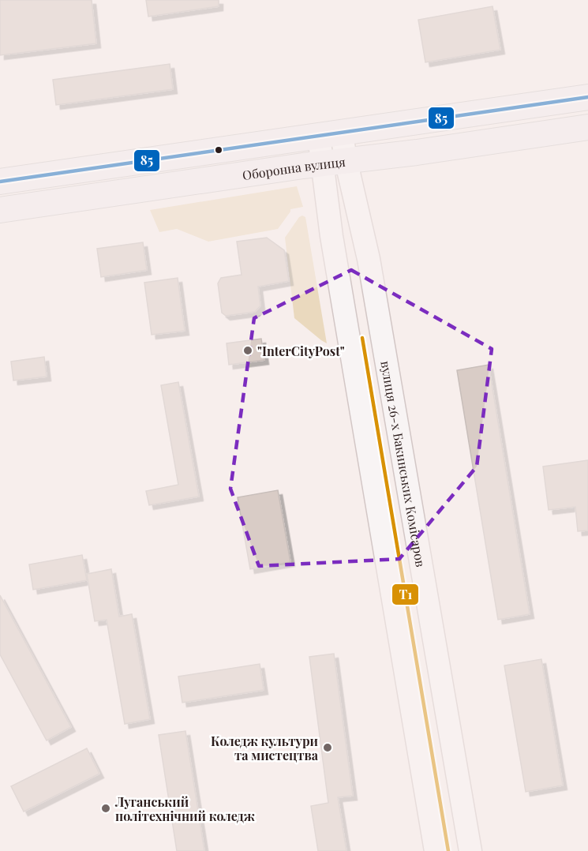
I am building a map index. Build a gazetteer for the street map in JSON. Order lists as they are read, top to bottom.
{
  "streets": {
    "main road": ["Оборонна вулиця"],
    "street": ["вулиця 26-х Бакинських Комісаров"]
  },
  "crossings": [
    ["Оборонна вулиця", "вулиця 26-х Бакинських Комісаров"]
  ],
  "places": ["\"InterCityPost\"", "Коледж культури та мистецтва", "Луганський політехнічний коледж"],
  "lines": ["transit line 85", "transit line T1"]
}
